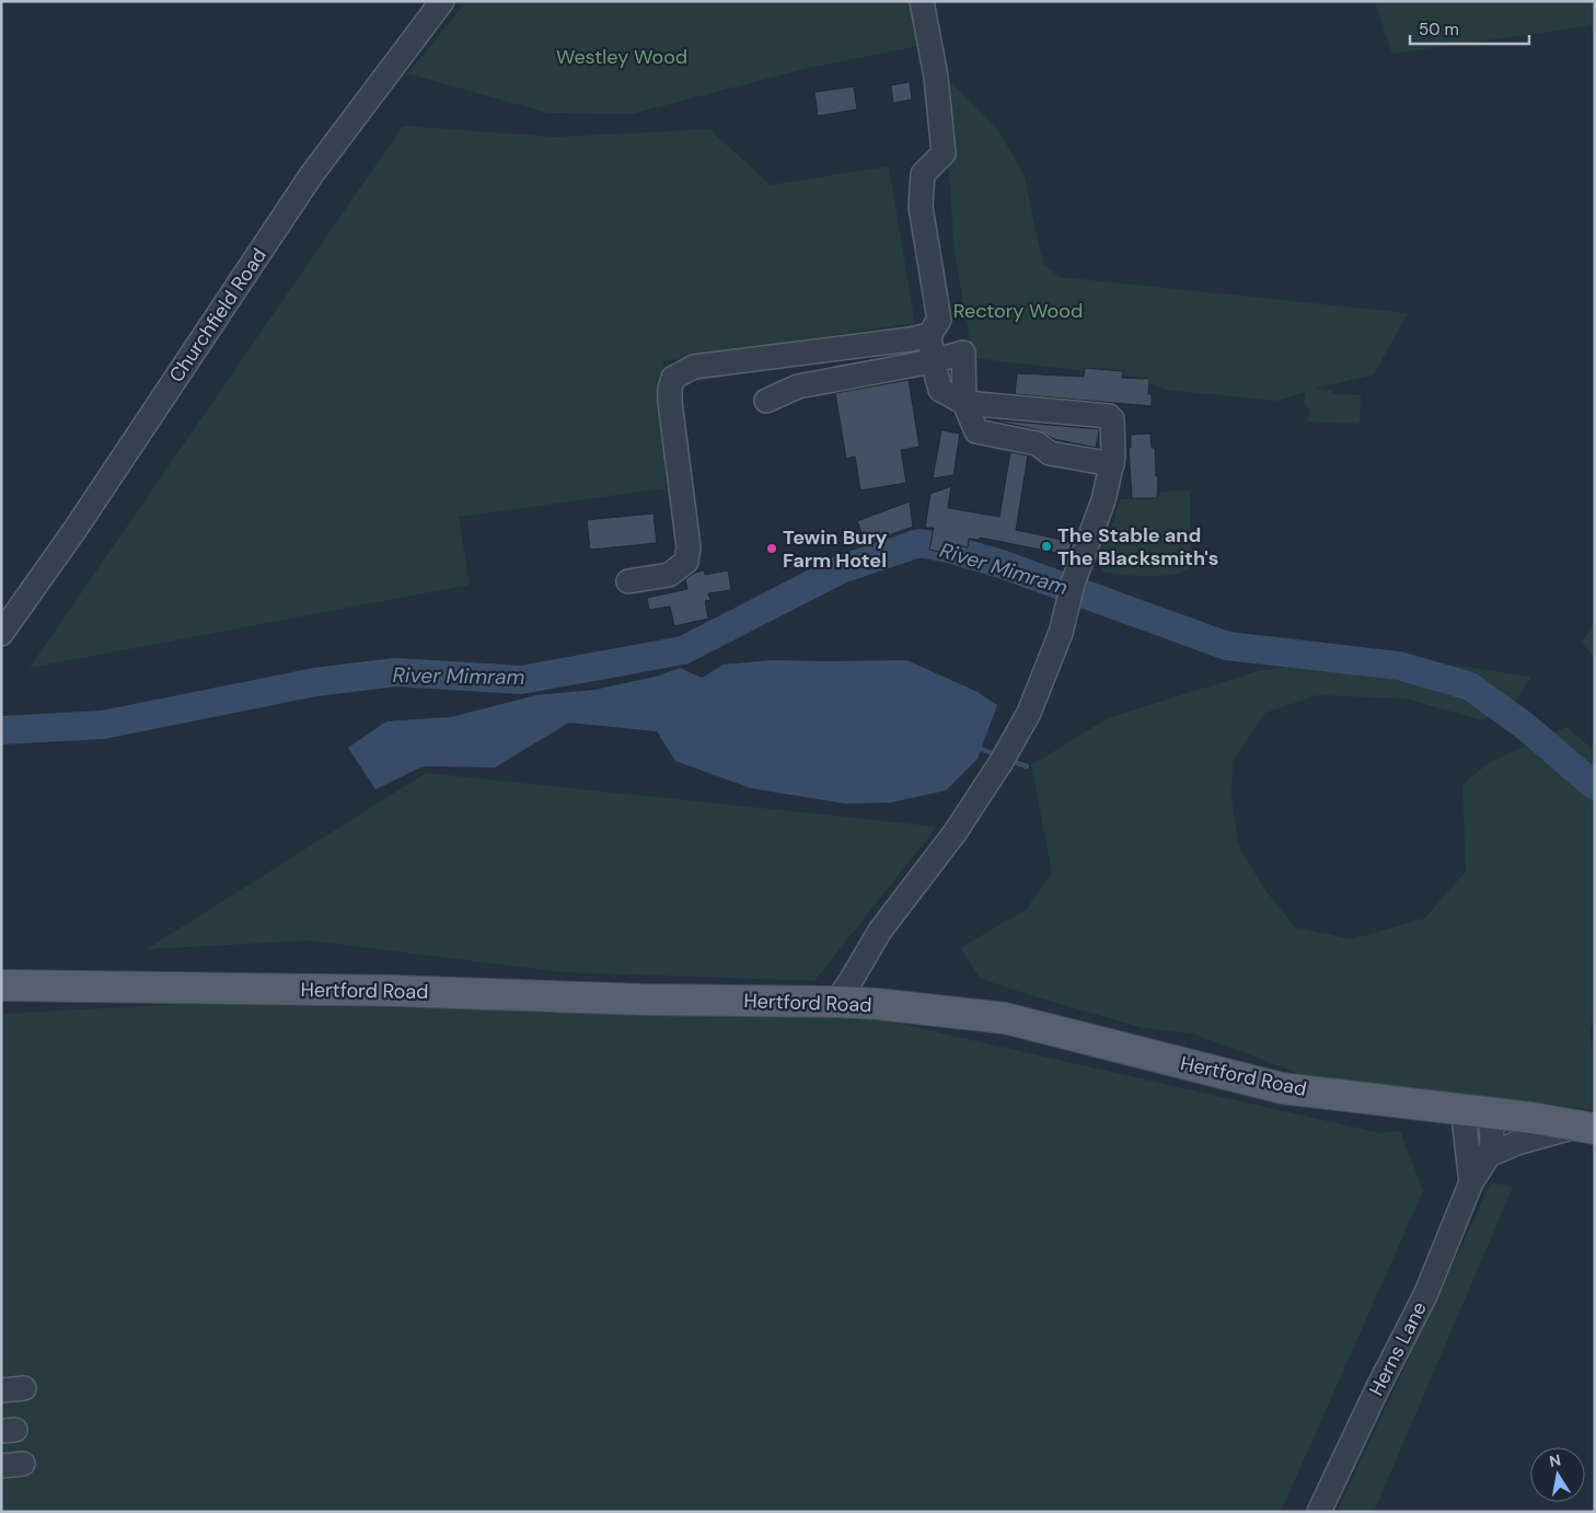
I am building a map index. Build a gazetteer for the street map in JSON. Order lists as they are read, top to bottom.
{
  "streets": {
    "main road": ["Hertford Road"],
    "street": ["Churchfield Road", "Herns Lane"]
  },
  "crossings": [
    ["Hertford Road", "Herns Lane"]
  ],
  "water": ["River Mimram"],
  "parks": ["Westley Wood", "Rectory Wood"],
  "places": ["The Stable and The Blacksmith's", "Tewin Bury Farm Hotel"],
  "scale_bar": "50 m",
  "north": "top"
}
